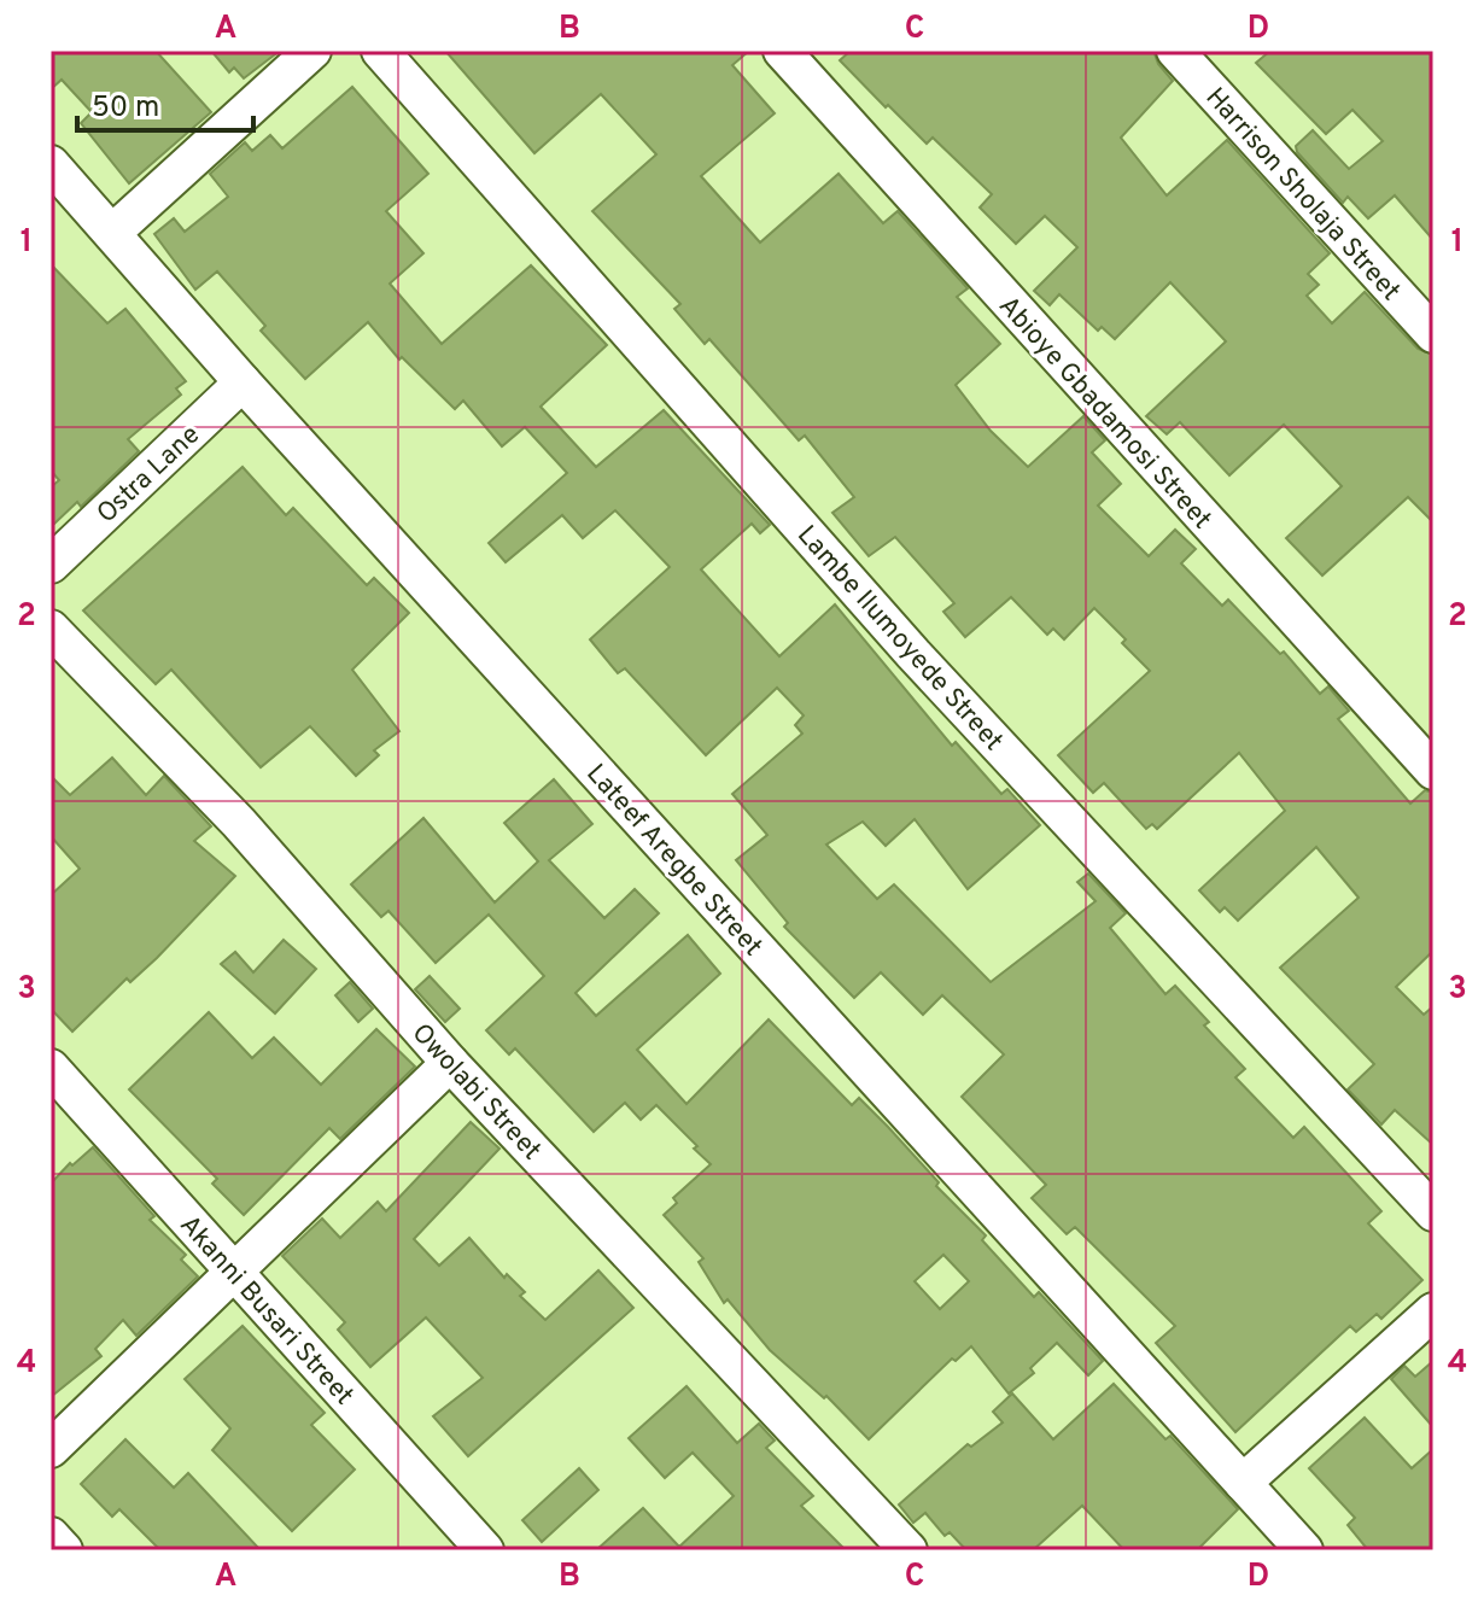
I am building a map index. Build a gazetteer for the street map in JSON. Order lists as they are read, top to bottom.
{
  "streets": {
    "street": [
      "Harrison Sholaja Street",
      "Abioye Gbadamosi Street",
      "Ostra Lane",
      "Lambe Ilumoyede Street",
      "Lateef Aregbe Street",
      "Owolabi Street",
      "Akanni Busari Street"
    ]
  },
  "crossings": [
    ["Ostra Lane", "Lateef Aregbe Street"]
  ],
  "scale_bar": "50 m",
  "grid": {
    "columns": [
      "A",
      "B",
      "C",
      "D"
    ],
    "rows": [
      "1",
      "2",
      "3",
      "4"
    ]
  }
}
